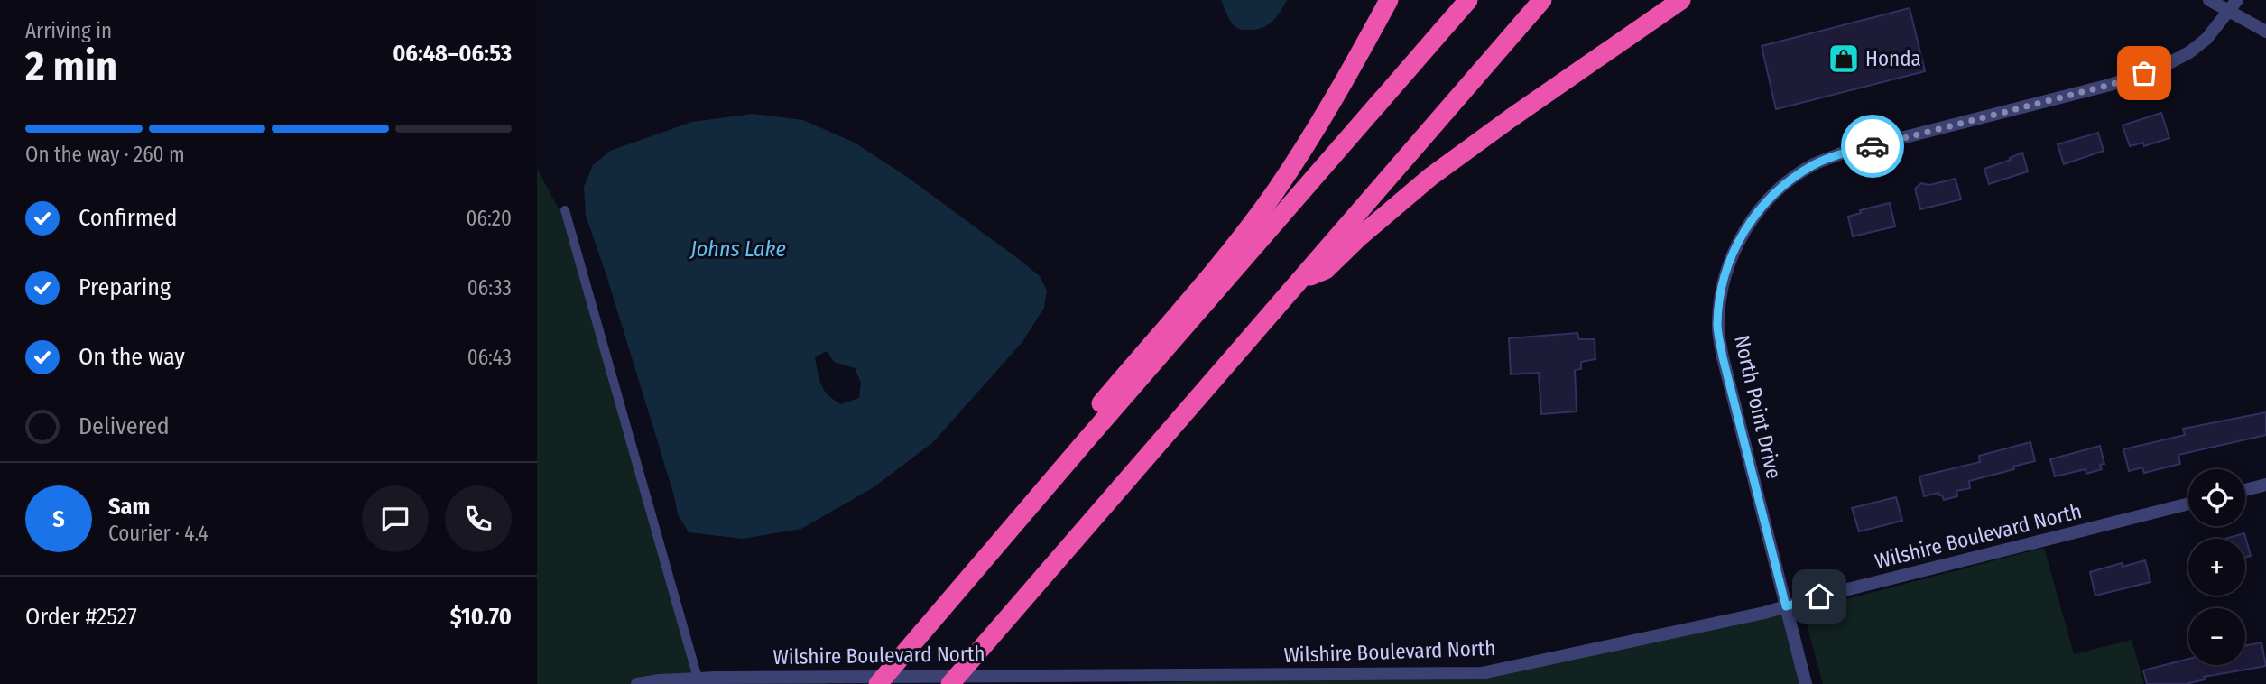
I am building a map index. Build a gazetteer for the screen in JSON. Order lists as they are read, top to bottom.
{
  "streets": {
    "street": ["North Point Drive", "Wilshire Boulevard North"]
  },
  "crossings": [
    ["North Point Drive", "Wilshire Boulevard North"]
  ],
  "water": ["Johns Lake"],
  "places": {
    "shop": ["Honda"]
  },
  "page": {
    "heading": ["2 min", "Arriving in", "06:48–06:53"],
    "panel": [
      "Sam",
      "Courier · 4.4",
      "Order #2527",
      "$10.70"
    ],
    "bar": "On the way · 260 m",
    "list": [
      ["Confirmed", "06:20"],
      ["Preparing", "06:33"],
      ["On the way", "06:43"],
      "Delivered"
    ],
    "map_buttons": ["+", "−"],
    "round": "S"
  }
}
